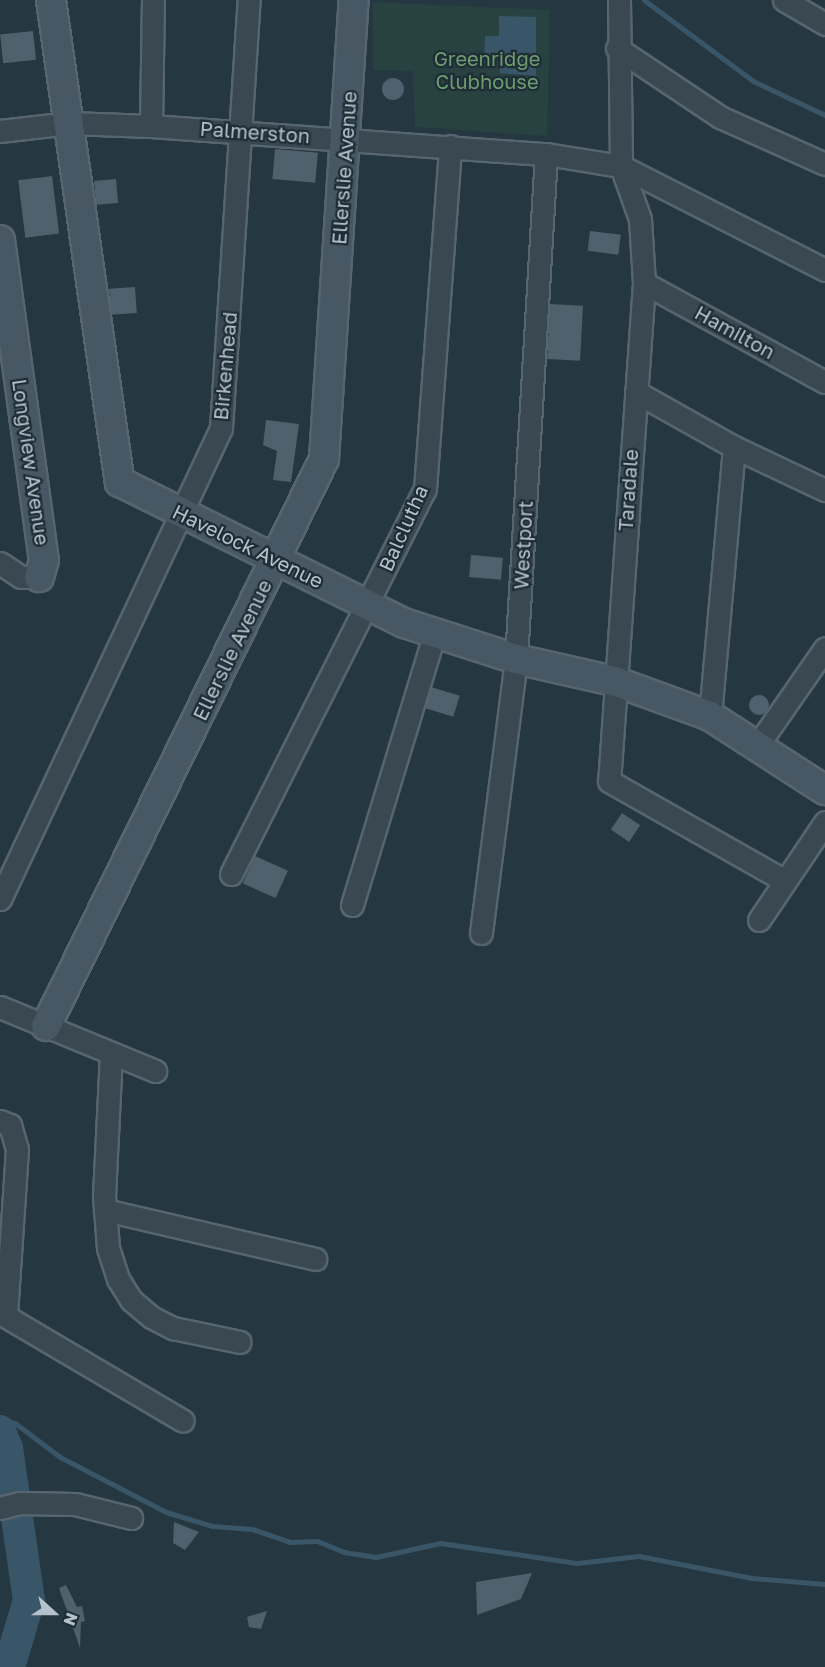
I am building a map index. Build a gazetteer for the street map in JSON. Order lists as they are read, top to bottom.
{
  "streets": {
    "street": [
      "Palmerston",
      "Ellerslie Avenue",
      "Hamilton",
      "Birkenhead",
      "Longview Avenue",
      "Taradale",
      "Balclutha",
      "Westport",
      "Havelock Avenue"
    ]
  },
  "crossings": [
    ["Palmerston", "Ellerslie Avenue"],
    ["Palmerston", "Birkenhead"],
    ["Palmerston", "Taradale"],
    ["Palmerston", "Balclutha"],
    ["Palmerston", "Westport"],
    ["Palmerston", "Havelock Avenue"],
    ["Ellerslie Avenue", "Havelock Avenue"],
    ["Hamilton", "Taradale"],
    ["Birkenhead", "Havelock Avenue"],
    ["Taradale", "Havelock Avenue"],
    ["Balclutha", "Havelock Avenue"],
    ["Westport", "Havelock Avenue"]
  ],
  "parks": ["Greenridge Clubhouse"],
  "north": "right"
}
